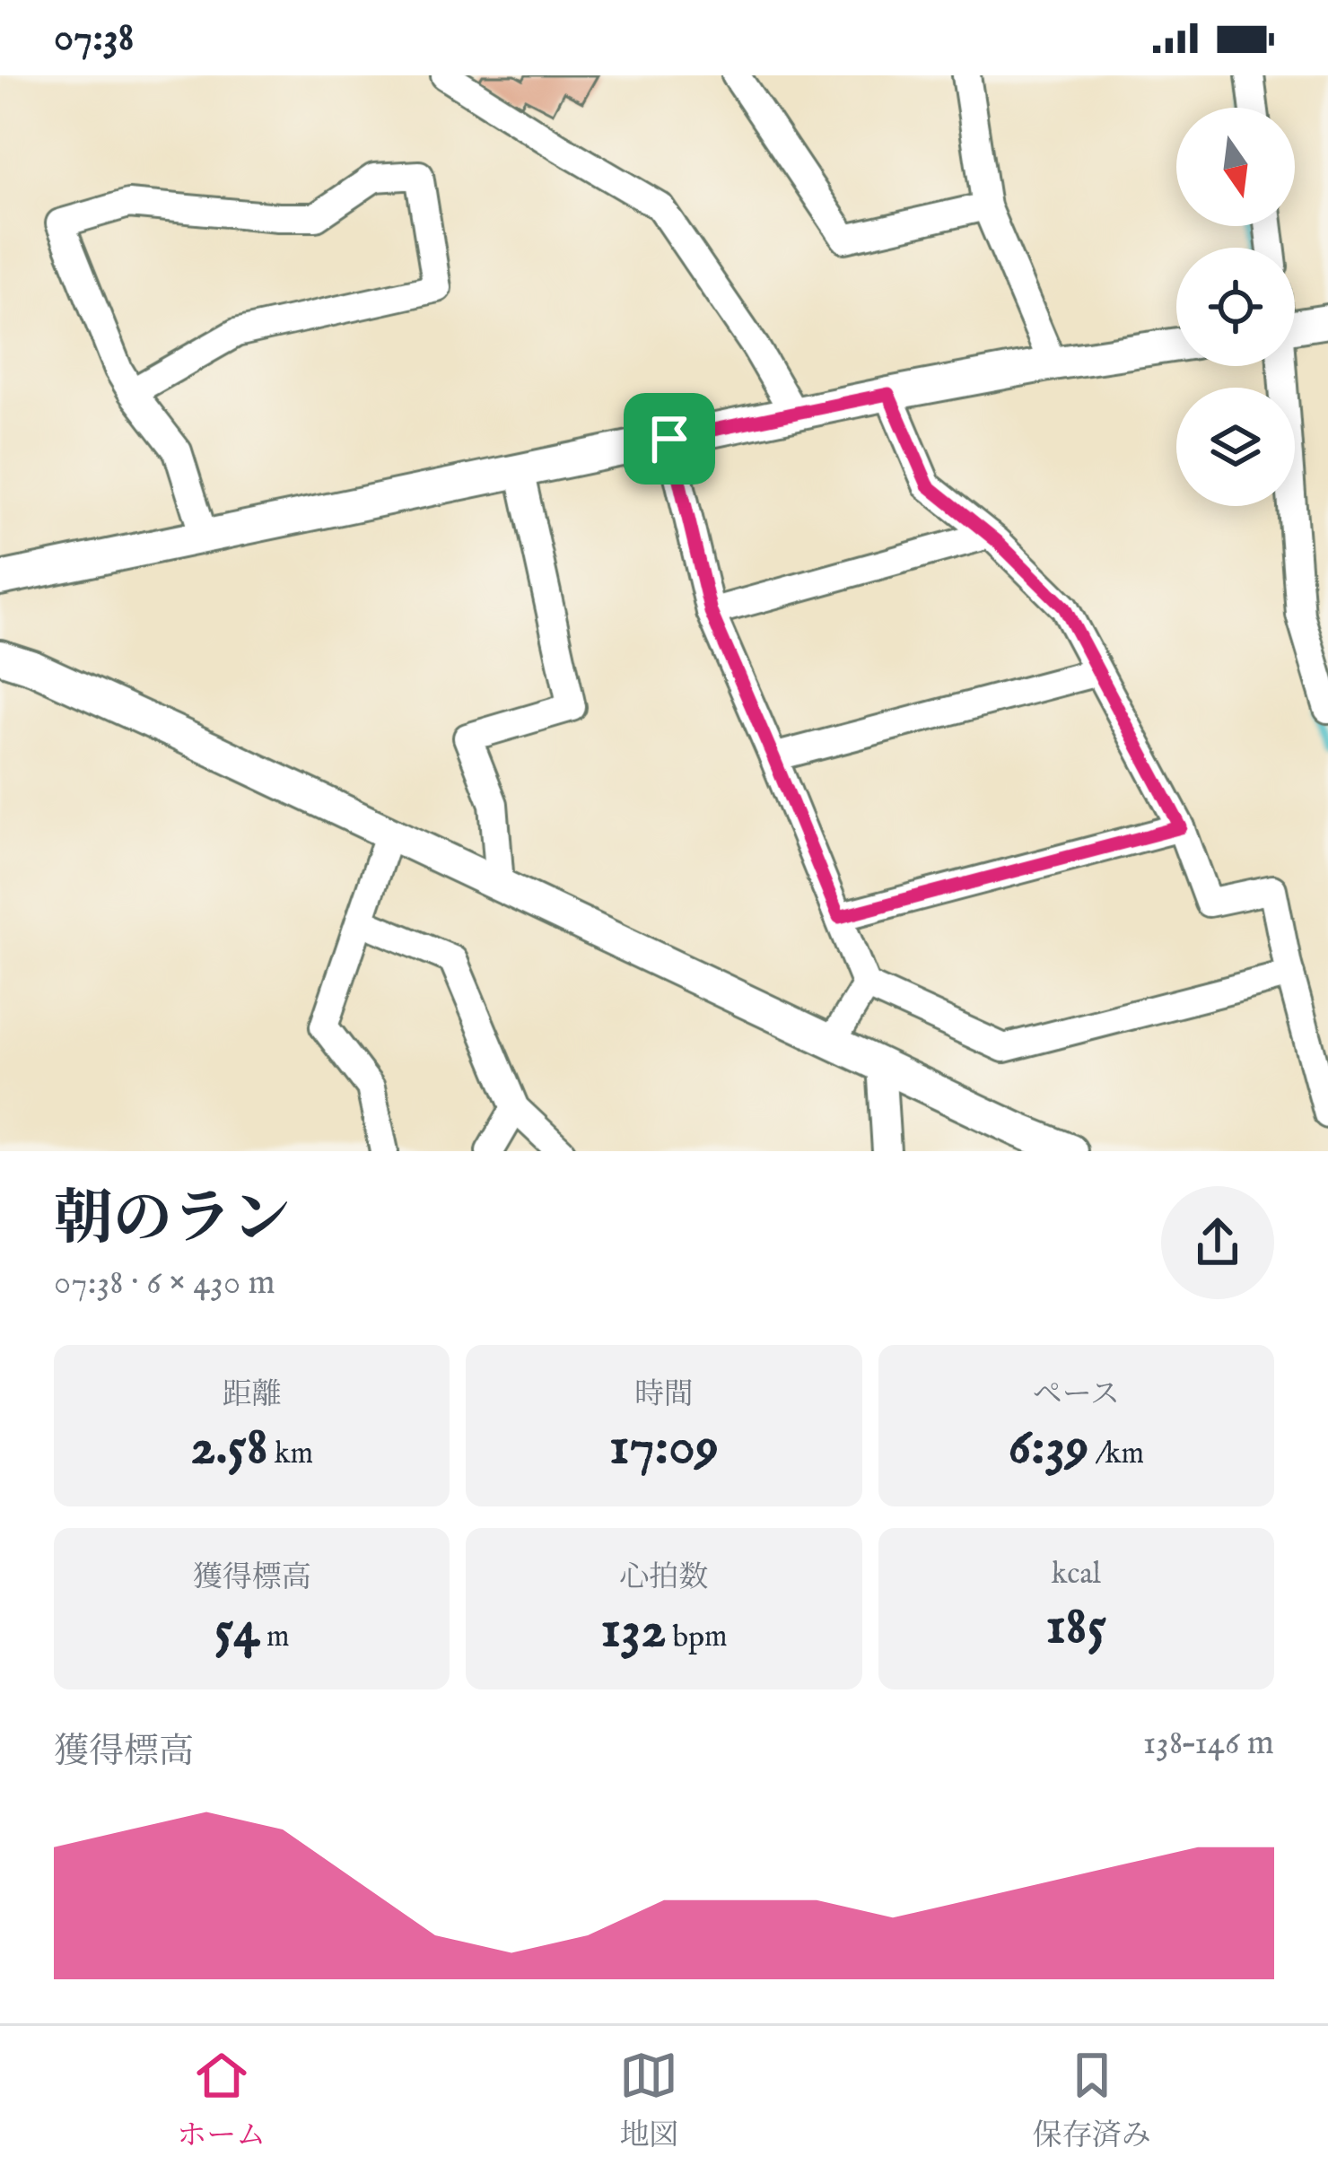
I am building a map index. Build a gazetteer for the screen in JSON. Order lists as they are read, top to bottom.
{
  "north": "bottom",
  "page": {
    "status": "07:38",
    "heading": ["朝のラン", "07:38 · 6 × 430 m"],
    "stats": [
      ["距離", "2.58 km"],
      ["時間", "17:09"],
      ["ペース", "6:39 /km"],
      ["獲得標高", "54 m"],
      ["心拍数", "132 bpm"],
      ["kcal", "185"]
    ],
    "chart": ["獲得標高", "138–146 m"],
    "tabs": ["ホーム", "地図", "保存済み"]
  }
}
